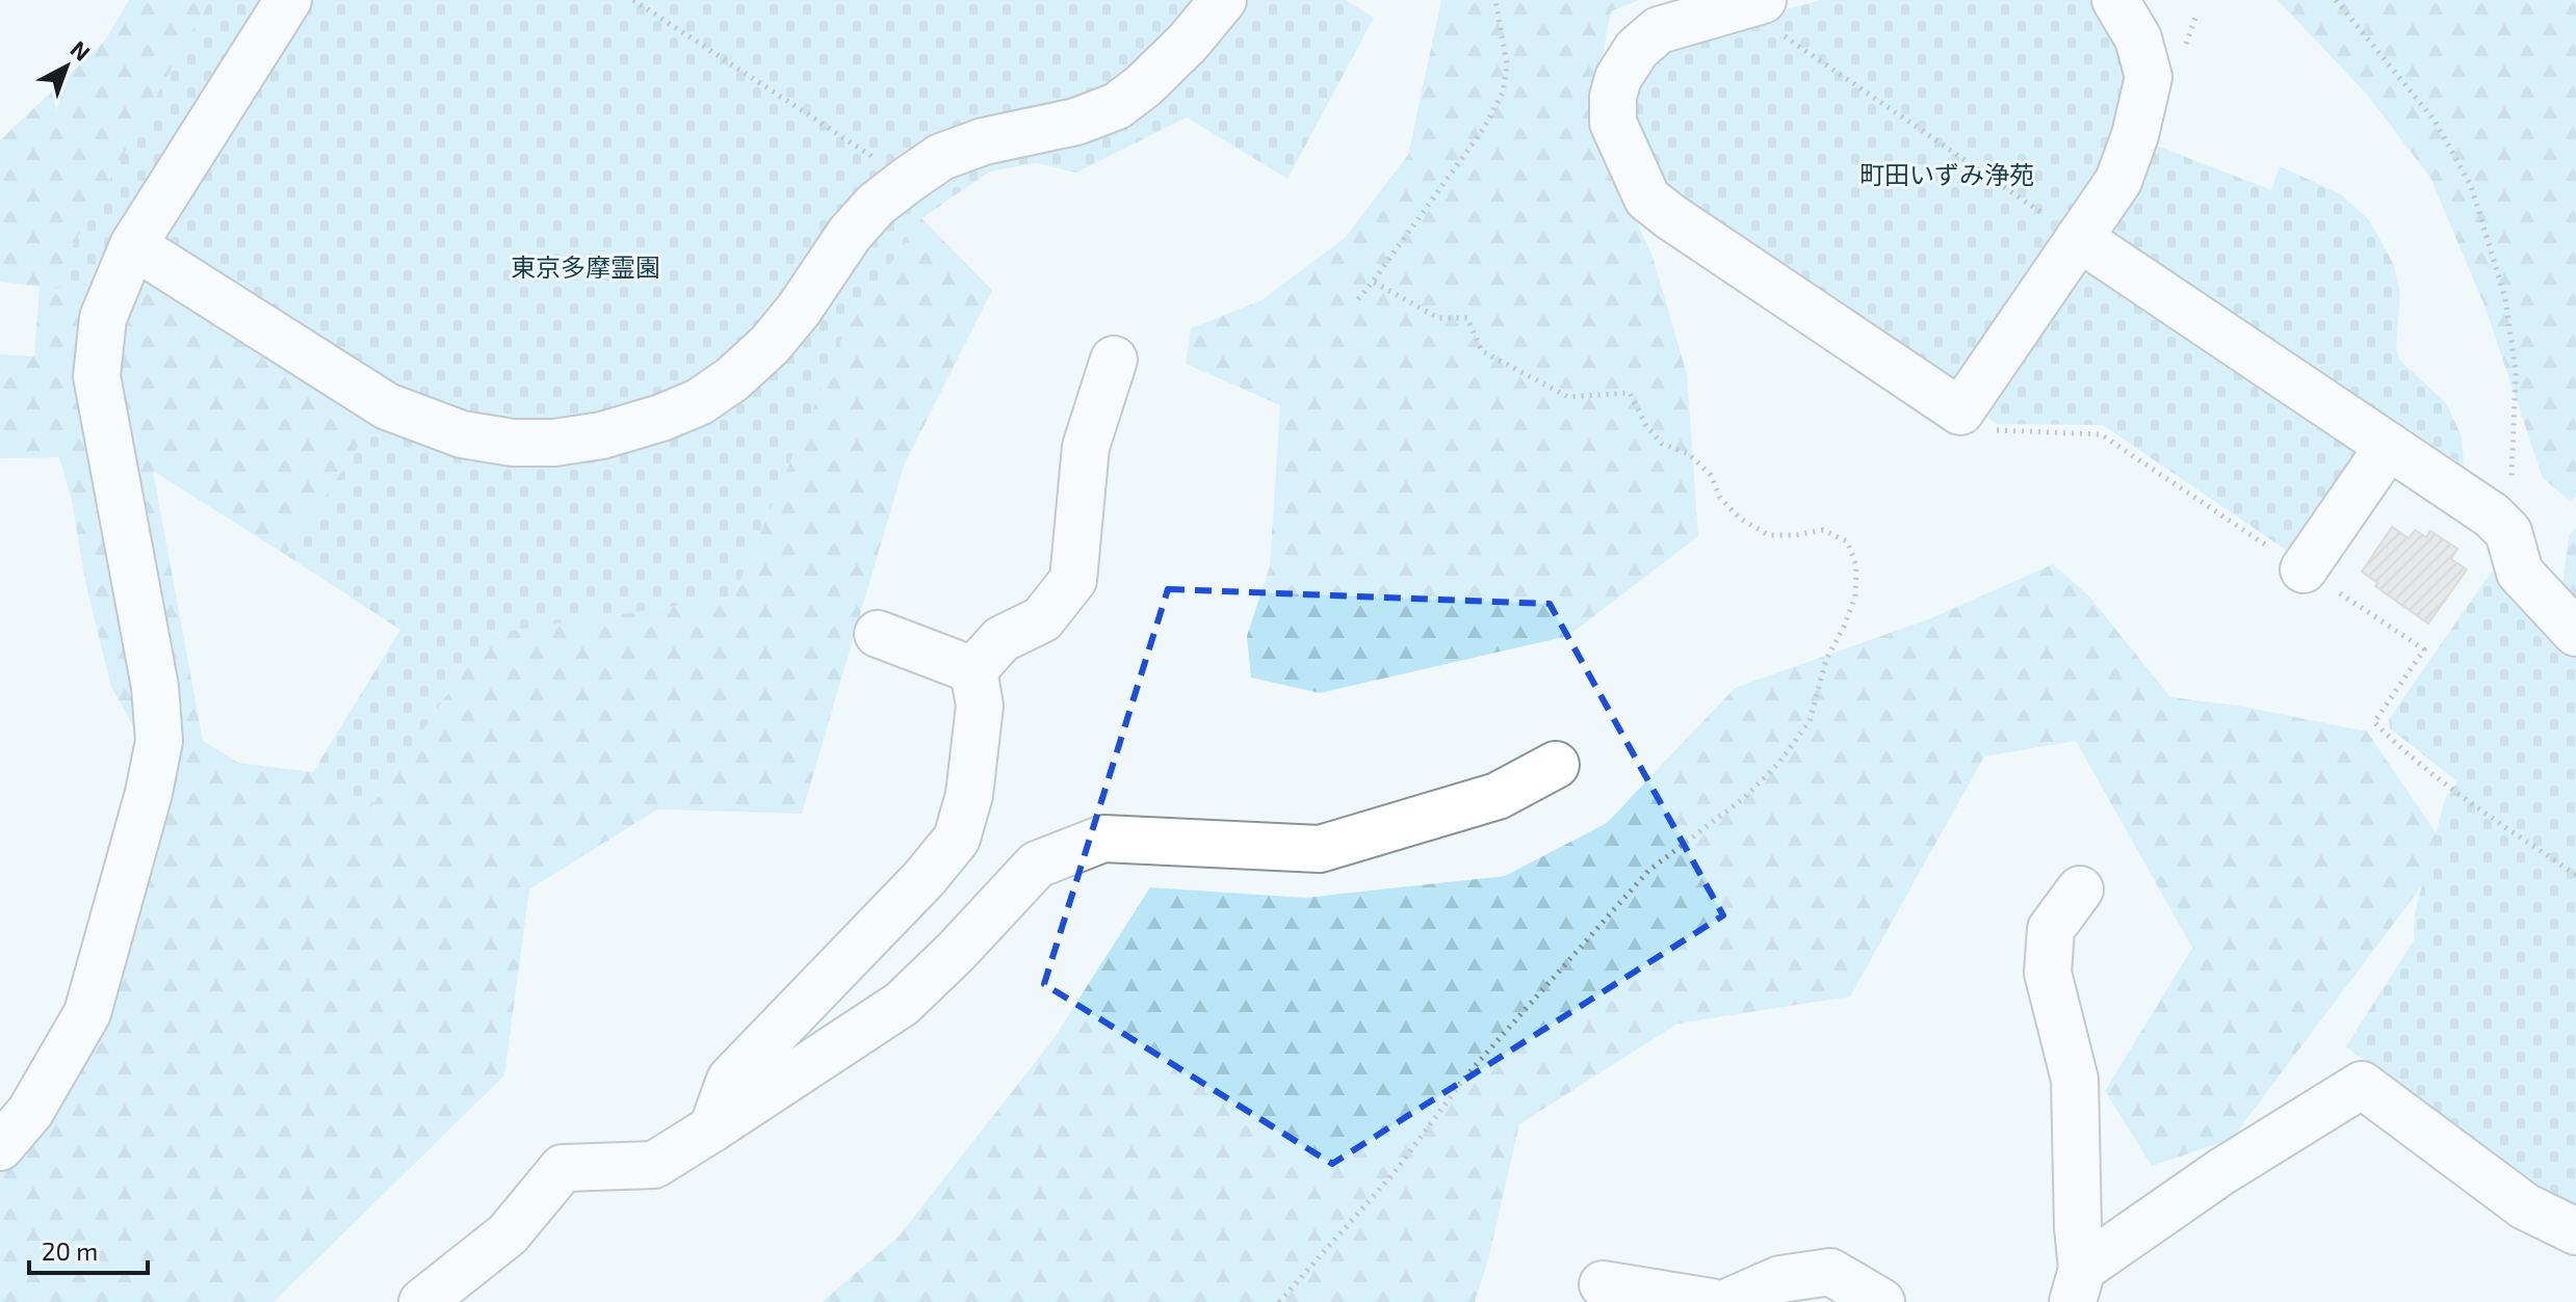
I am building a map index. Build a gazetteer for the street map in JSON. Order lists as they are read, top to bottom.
{
  "parks": ["町田いずみ浄苑", "東京多摩霊園"],
  "scale_bar": "20 m",
  "north": "top right"
}
